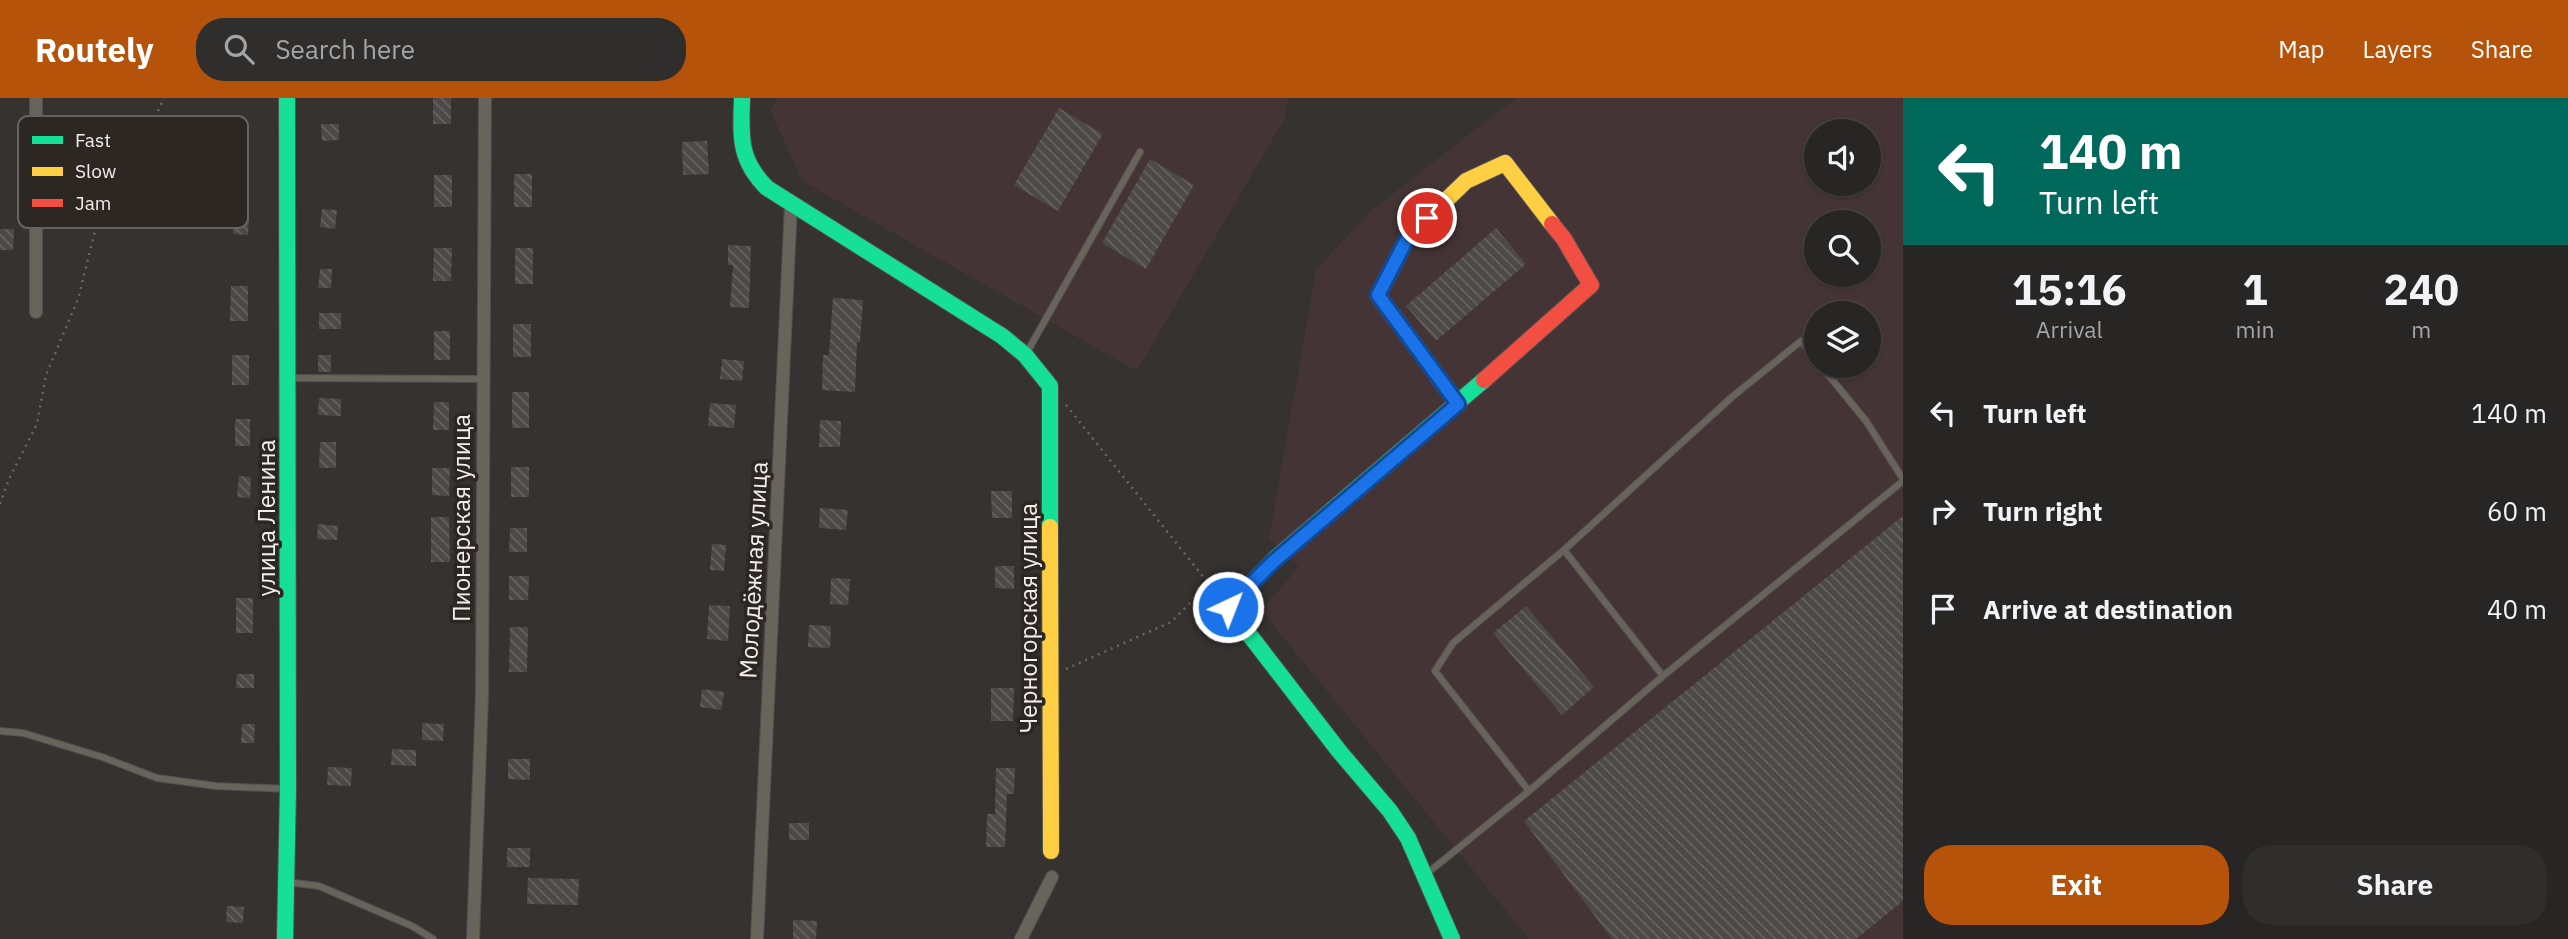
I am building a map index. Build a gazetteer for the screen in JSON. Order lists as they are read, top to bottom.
{
  "streets": {
    "street": [
      "улица Ленина",
      "Пионерская улица",
      "Молодёжная улица",
      "Черногорская улица"
    ]
  },
  "legend": ["Fast", "Slow", "Jam"],
  "page": {
    "header": "Routely",
    "search": "Search here",
    "nav": ["Map", "Layers", "Share"],
    "turn": ["140 m", "Turn left"],
    "eta": [
      "15:16",
      "Arrival",
      "1",
      "min",
      "240",
      "m"
    ],
    "list": [
      {
        "name": "Turn left",
        "value": "140 m"
      },
      {
        "name": "Turn right",
        "value": "60 m"
      },
      {
        "name": "Arrive at destination",
        "value": "40 m"
      }
    ],
    "buttons": ["Exit", "Share"]
  }
}
